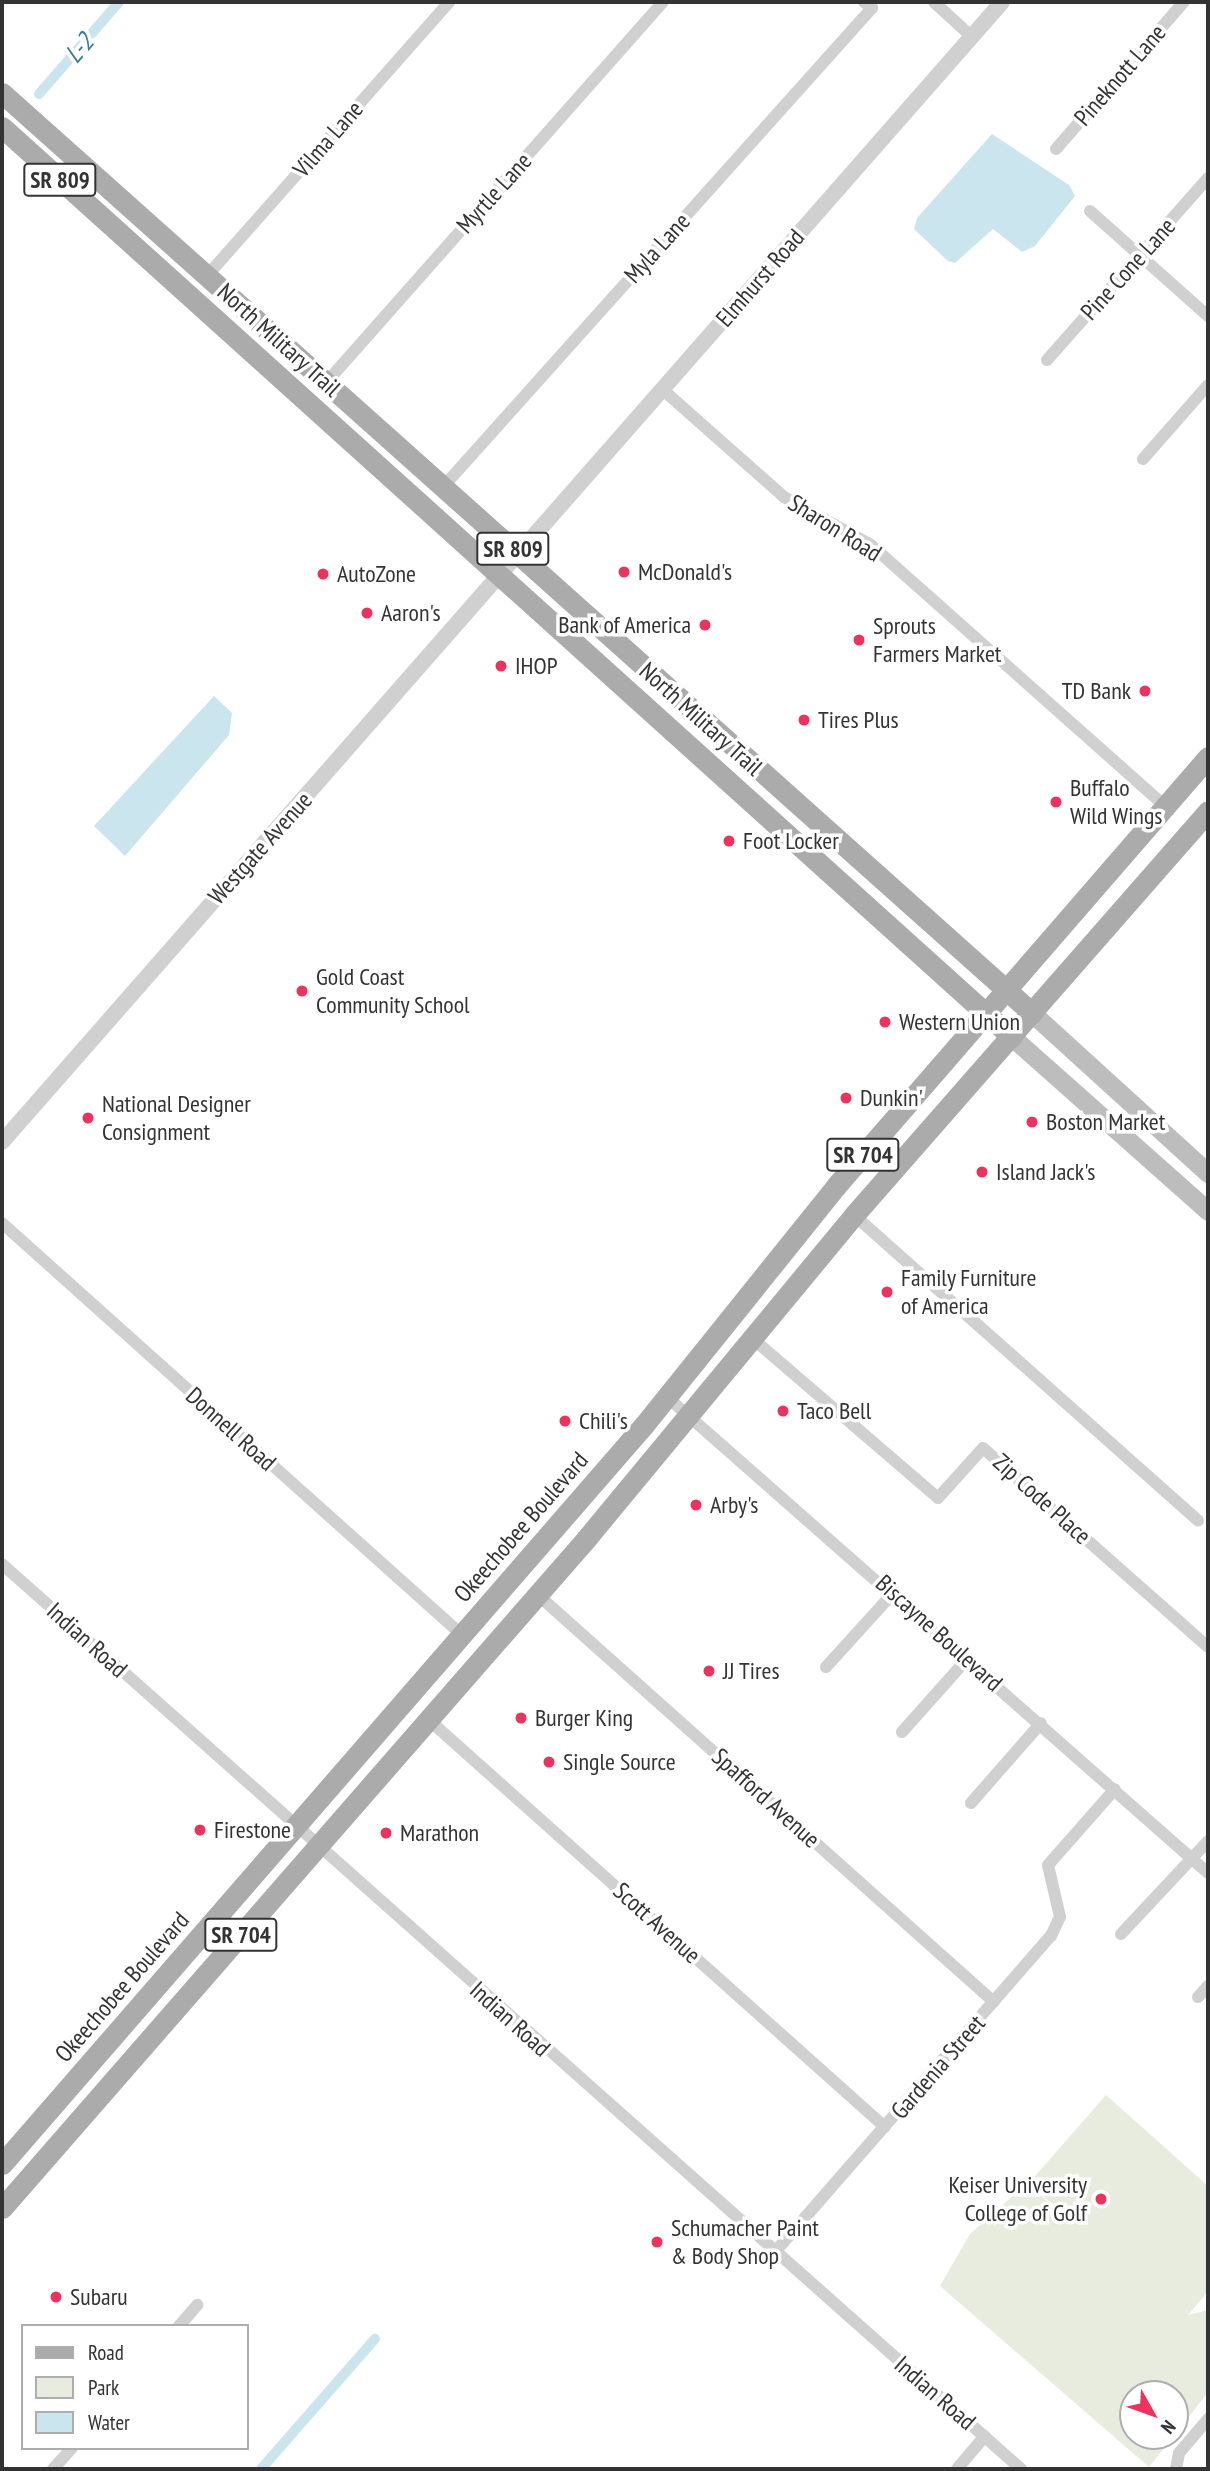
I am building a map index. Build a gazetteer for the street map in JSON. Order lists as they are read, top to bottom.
{
  "streets": {
    "main road": [
      "SR 809",
      "North Military Trail",
      "SR 704",
      "Okeechobee Boulevard"
    ],
    "street": [
      "Pineknott Lane",
      "Vilma Lane",
      "Myrtle Lane",
      "Myla Lane",
      "Pine Cone Lane",
      "Elmhurst Road",
      "Sharon Road",
      "Westgate Avenue",
      "Donnell Road",
      "Zip Code Place",
      "Biscayne Boulevard",
      "Indian Road",
      "Spafford Avenue",
      "Scott Avenue",
      "Gardenia Street"
    ]
  },
  "crossings": [
    ["Vilma Lane", "North Military Trail"],
    ["Myrtle Lane", "North Military Trail"],
    ["Myla Lane", "North Military Trail"],
    ["Elmhurst Road", "North Military Trail"],
    ["Elmhurst Road", "Sharon Road"],
    ["Elmhurst Road", "Westgate Avenue"],
    ["North Military Trail", "Westgate Avenue"],
    ["North Military Trail", "SR 704"],
    ["North Military Trail", "Okeechobee Boulevard"],
    ["Sharon Road", "Okeechobee Boulevard"],
    ["SR 704", "Zip Code Place"],
    ["SR 704", "Biscayne Boulevard"],
    ["SR 704", "Indian Road"],
    ["SR 704", "Spafford Avenue"],
    ["SR 704", "Scott Avenue"],
    ["Donnell Road", "Okeechobee Boulevard"],
    ["Okeechobee Boulevard", "Biscayne Boulevard"],
    ["Okeechobee Boulevard", "Indian Road"],
    ["Biscayne Boulevard", "Gardenia Street"],
    ["Indian Road", "Gardenia Street"],
    ["Spafford Avenue", "Gardenia Street"],
    ["Scott Avenue", "Gardenia Street"]
  ],
  "water": ["L-2"],
  "places": [
    "McDonald's",
    "AutoZone",
    "Aaron's",
    "Bank of America",
    "Sprouts Farmers Market",
    "IHOP",
    "TD Bank",
    "Tires Plus",
    "Buffalo Wild Wings",
    "Foot Locker",
    "Gold Coast Community School",
    "Western Union",
    "Dunkin'",
    "National Designer Consignment",
    "Boston Market",
    "Island Jack's",
    "Family Furniture of America",
    "Taco Bell",
    "Chili's",
    "Arby's",
    "JJ Tires",
    "Burger King",
    "Single Source",
    "Firestone",
    "Marathon",
    "Keiser University College of Golf",
    "Schumacher Paint & Body Shop",
    "Subaru"
  ],
  "legend": ["Road", "Park", "Water"],
  "north": "bottom right"
}
